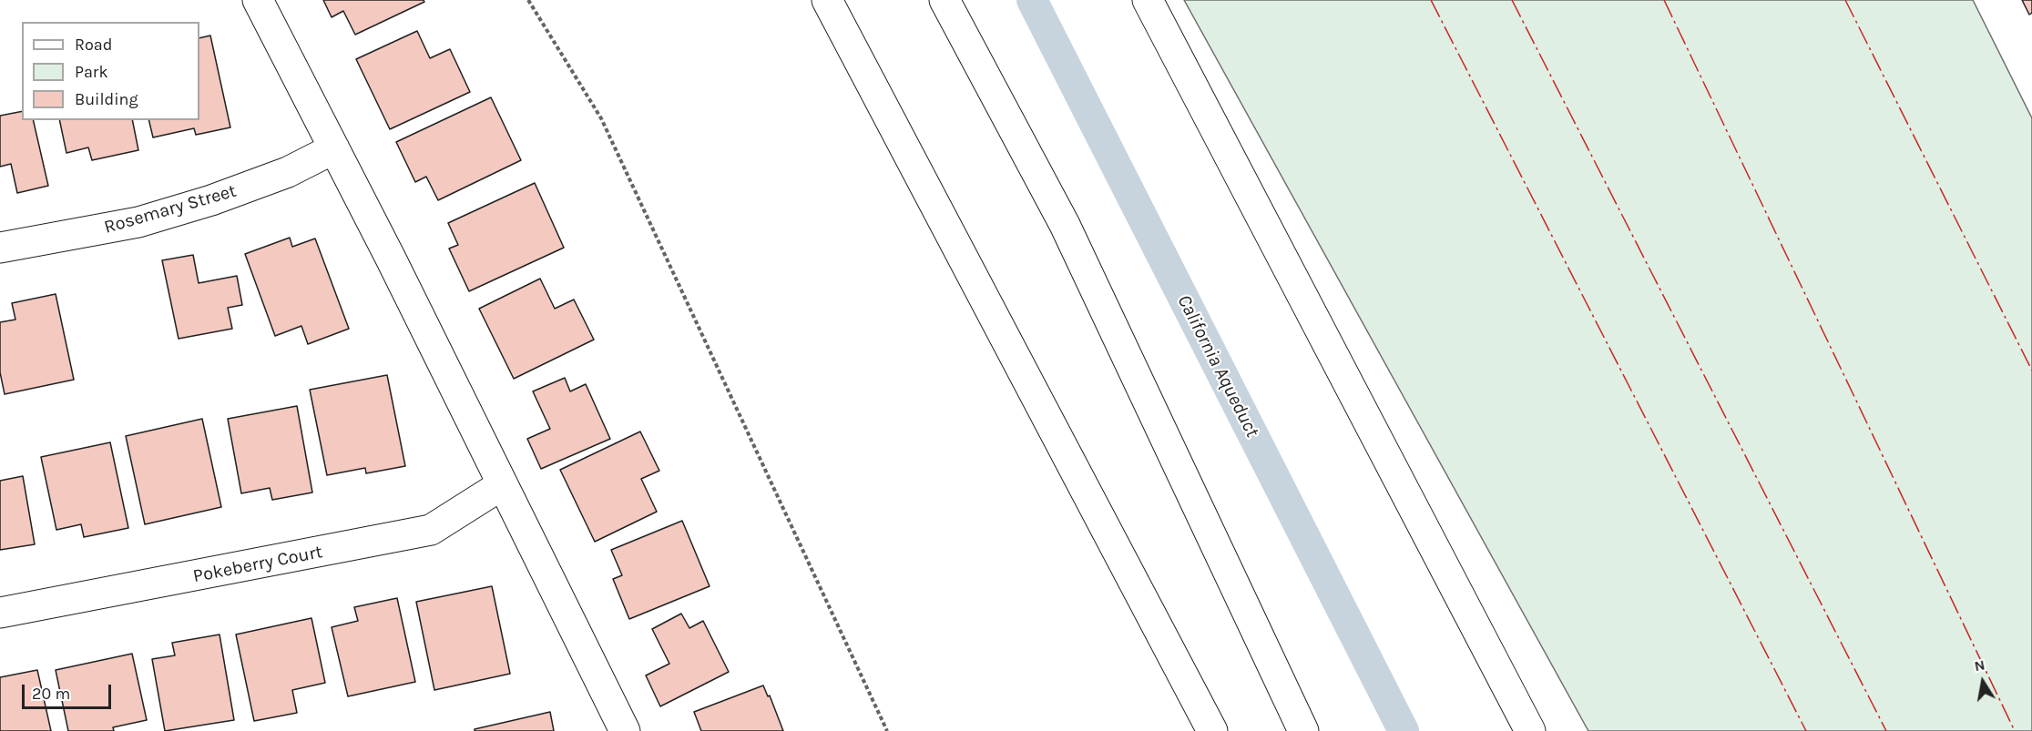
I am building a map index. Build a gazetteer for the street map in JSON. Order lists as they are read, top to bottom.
{
  "streets": {
    "street": ["Rosemary Street", "Pokeberry Court"]
  },
  "water": ["California Aqueduct"],
  "legend": ["Road", "Park", "Building"],
  "scale_bar": "20 m",
  "north": "top"
}
